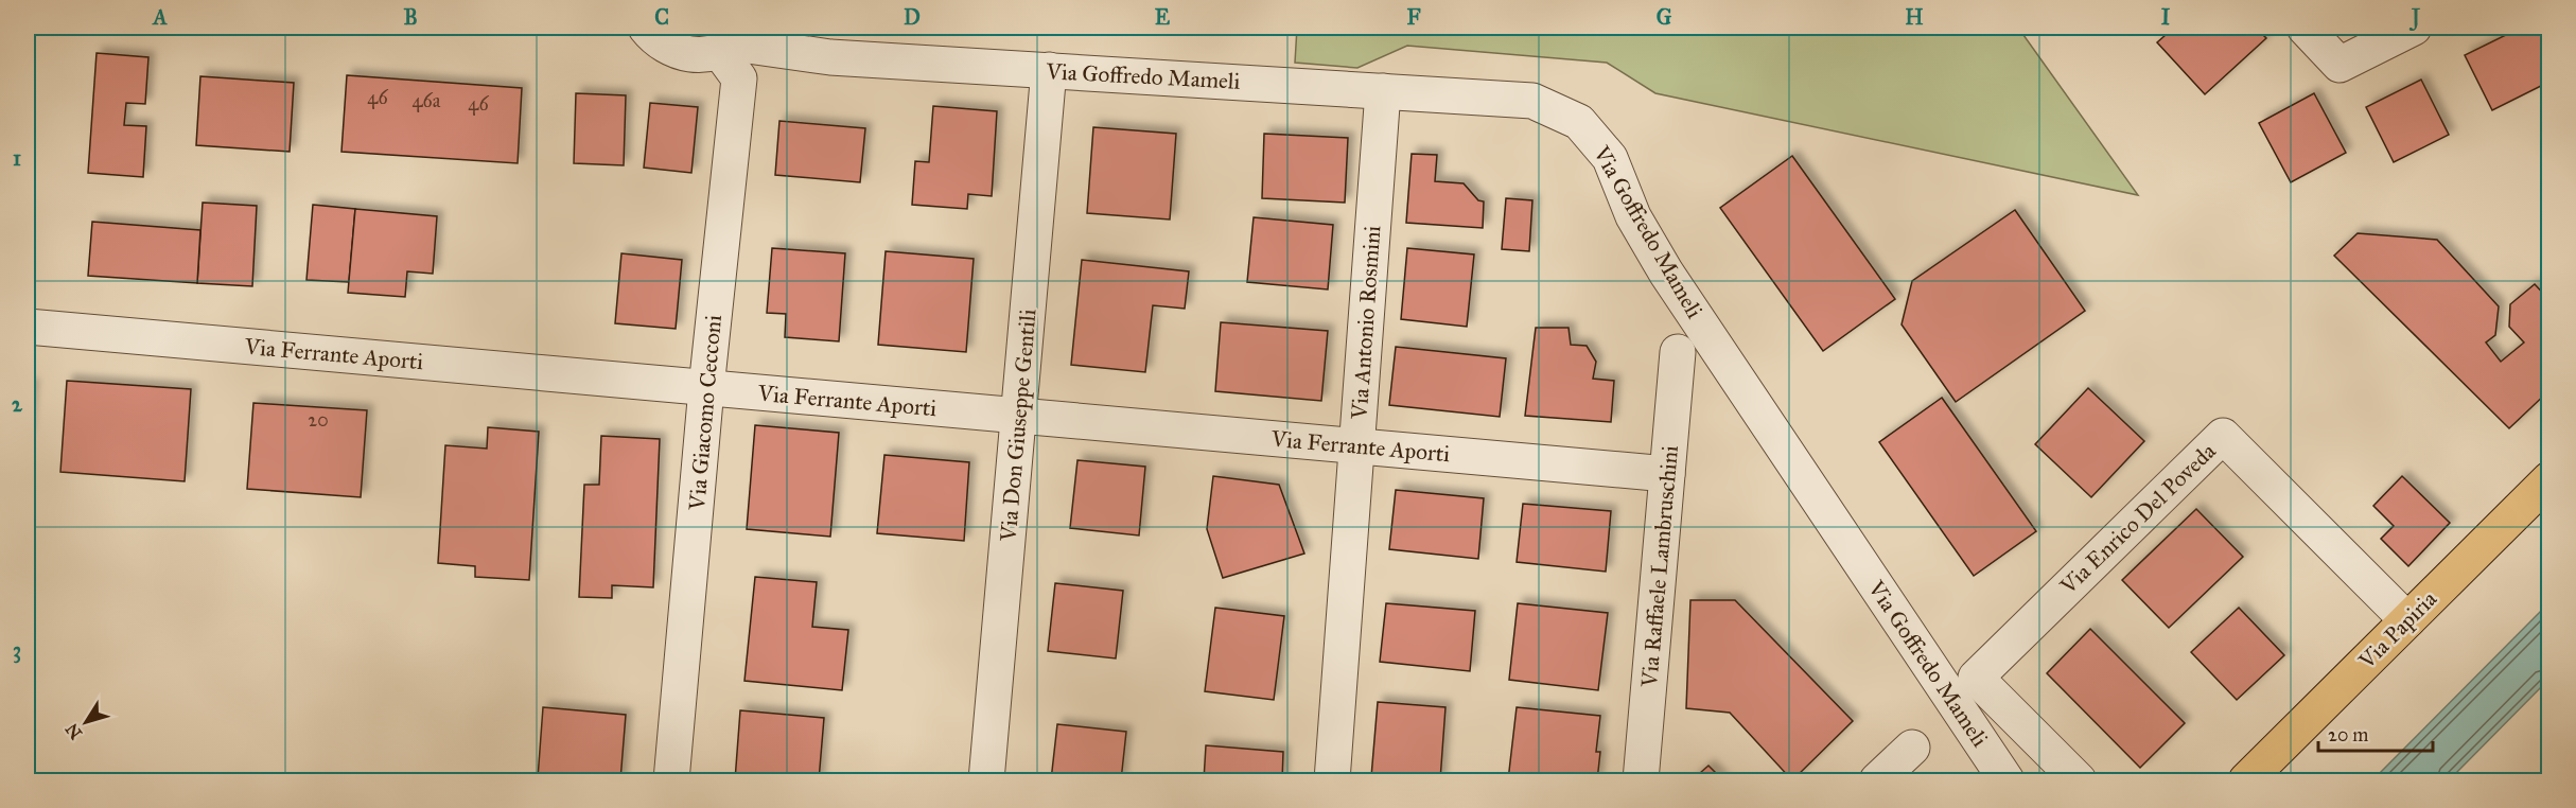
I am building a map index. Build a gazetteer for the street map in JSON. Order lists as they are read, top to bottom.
{
  "streets": {
    "main road": ["Via Papiria"],
    "street": [
      "Via Goffredo Mameli",
      "Via Antonio Rosmini",
      "Via Ferrante Aporti",
      "Via Giacomo Cecconi",
      "Via Don Giuseppe Gentili",
      "Via Enrico Del Poveda",
      "Via Raffaele Lambruschini"
    ]
  },
  "crossings": [
    ["Via Goffredo Mameli", "Via Antonio Rosmini"],
    ["Via Goffredo Mameli", "Via Giacomo Cecconi"],
    ["Via Goffredo Mameli", "Via Don Giuseppe Gentili"],
    ["Via Antonio Rosmini", "Via Ferrante Aporti"],
    ["Via Ferrante Aporti", "Via Giacomo Cecconi"],
    ["Via Ferrante Aporti", "Via Don Giuseppe Gentili"],
    ["Via Ferrante Aporti", "Via Raffaele Lambruschini"],
    ["Via Enrico Del Poveda", "Via Papiria"]
  ],
  "house_numbers": [
    "46",
    "46a",
    "46",
    "20"
  ],
  "scale_bar": "20 m",
  "north": "bottom left",
  "grid": {
    "columns": [
      "A",
      "B",
      "C",
      "D",
      "E",
      "F",
      "G",
      "H",
      "I",
      "J"
    ],
    "rows": ["1", "2", "3"]
  }
}
